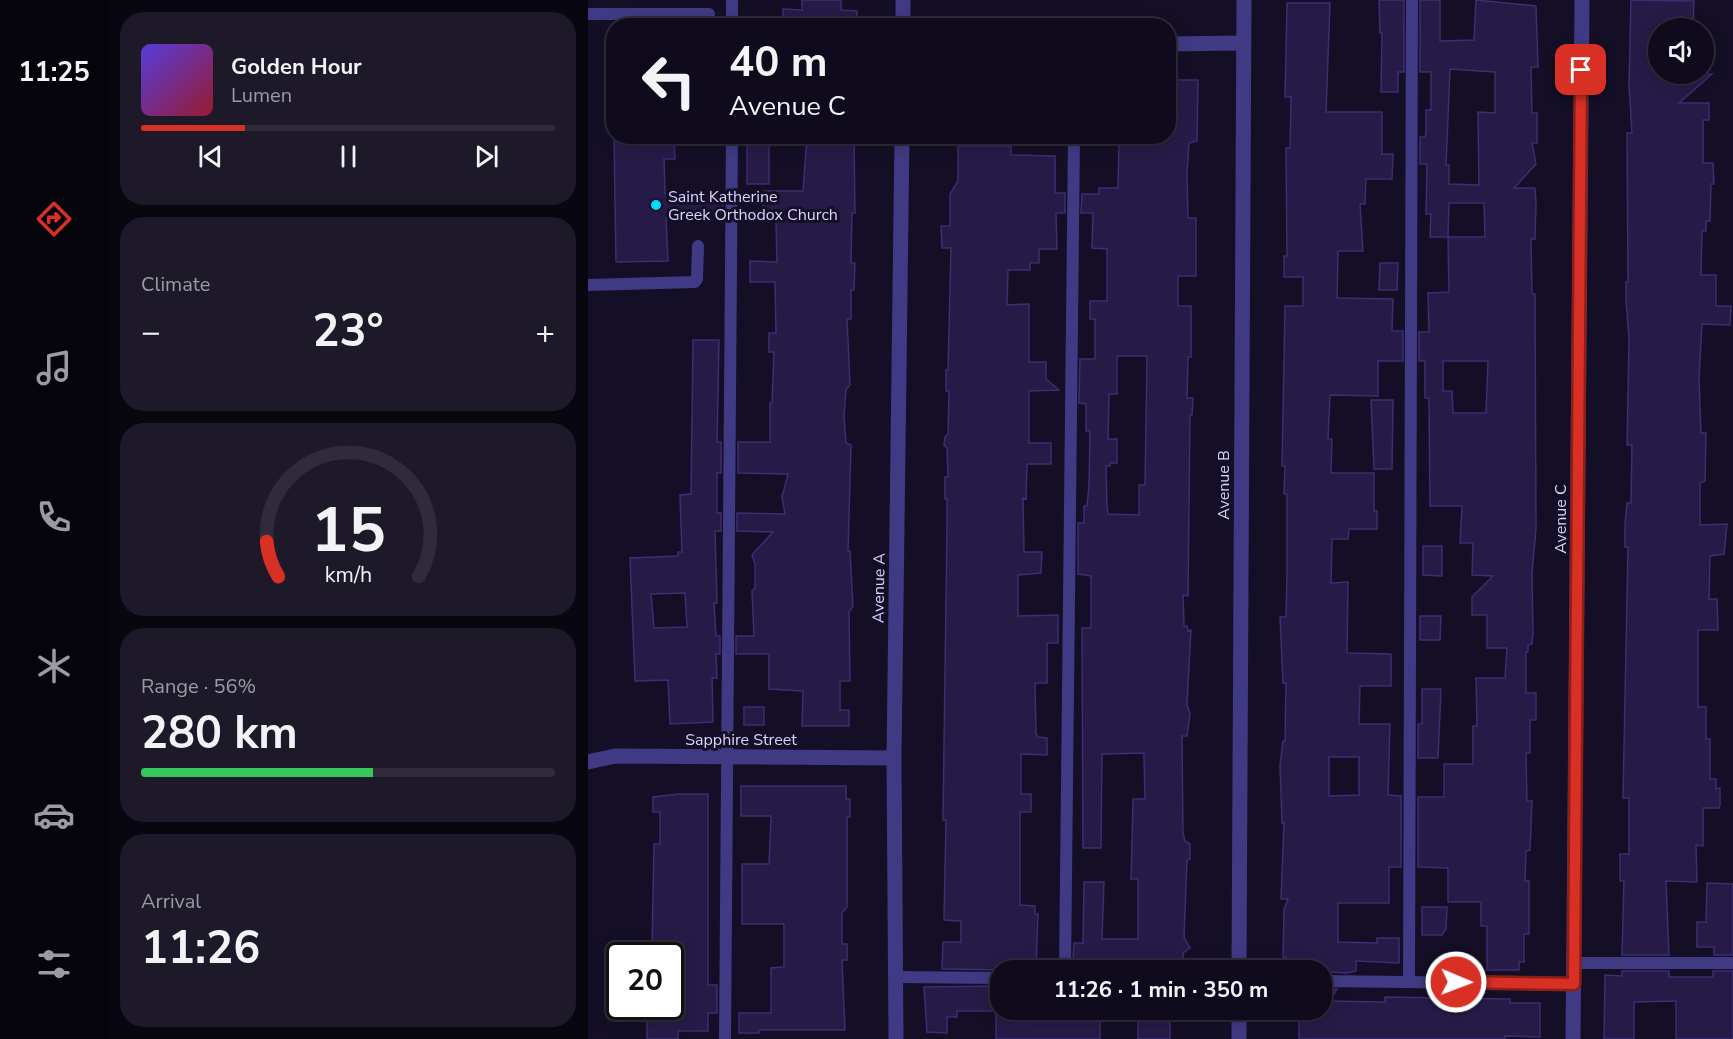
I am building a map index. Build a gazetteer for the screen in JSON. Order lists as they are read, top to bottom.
{
  "streets": {
    "street": [
      "Avenue B",
      "Avenue C",
      "Avenue A",
      "Sapphire Street"
    ]
  },
  "crossings": [
    ["Avenue A", "Sapphire Street"]
  ],
  "places": ["Saint Katherine Greek Orthodox Church"],
  "page": {
    "tabs": "11:25",
    "turn": ["40 m", "Avenue C"],
    "song": ["Golden Hour", "Lumen"],
    "tile": [
      "Climate",
      ["Range · 56%", "280 km"],
      ["Arrival", "11:26"]
    ],
    "heat": ["−", "23°", "+"],
    "limit": "20",
    "trip": "11:26 · 1 min · 350 m",
    "gauge": ["15", "km/h"]
  }
}
